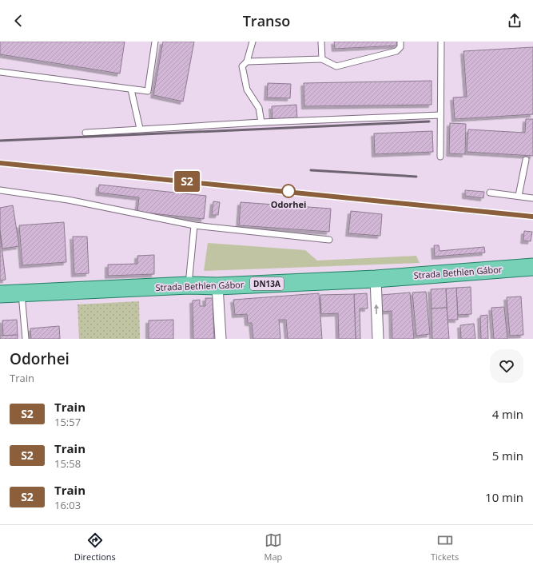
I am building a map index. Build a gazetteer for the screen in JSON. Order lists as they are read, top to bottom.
{
  "streets": {
    "main road": ["Strada Bethlen Gábor", "DN13A"]
  },
  "places": ["Odorhei"],
  "page": {
    "header": "Transo",
    "on_map": "S2",
    "heading": ["Odorhei", "Train"],
    "list": [
      {
        "mark": "S2",
        "name": "Train",
        "note": "15:57",
        "value": "4 min"
      },
      {
        "mark": "S2",
        "name": "Train",
        "note": "15:58",
        "value": "5 min"
      },
      {
        "mark": "S2",
        "name": "Train",
        "note": "16:03",
        "value": "10 min"
      }
    ],
    "tabs": ["Directions", "Map", "Tickets"]
  }
}
